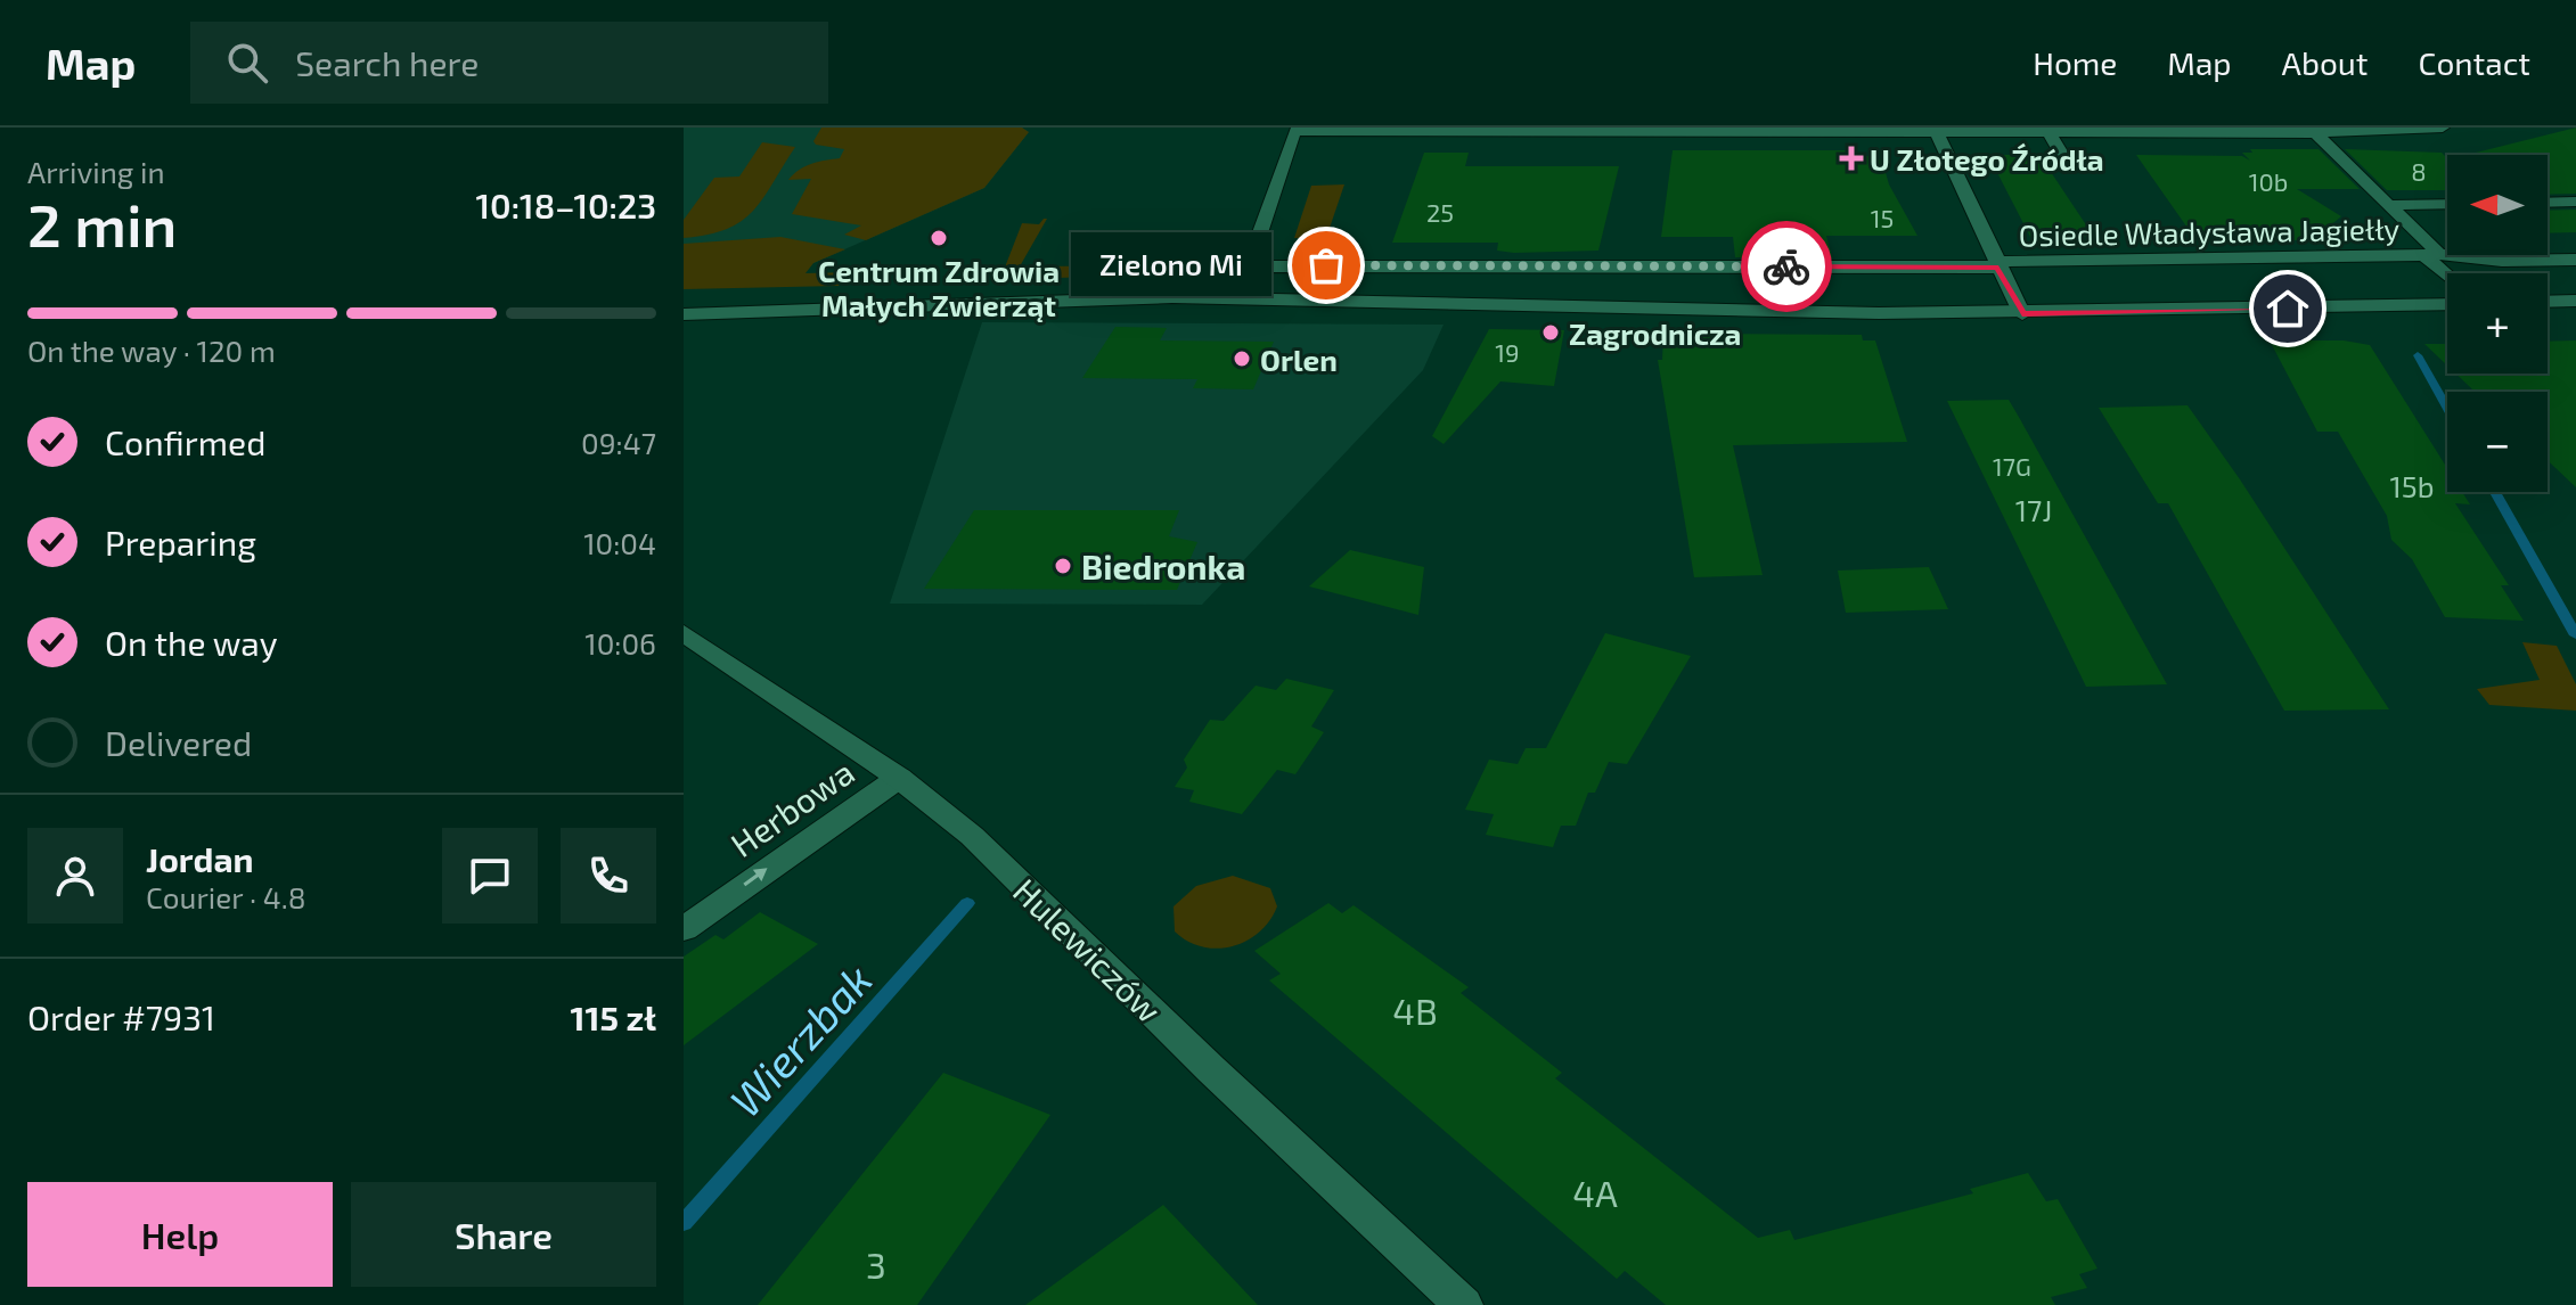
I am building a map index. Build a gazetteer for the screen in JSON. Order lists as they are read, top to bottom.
{
  "streets": {
    "street": ["Osiedle Władysława Jagiełły", "Herbowa", "Hulewiczów"]
  },
  "crossings": [
    ["Herbowa", "Hulewiczów"]
  ],
  "one_way": ["Herbowa"],
  "water": ["Wierzbak"],
  "places": {
    "health": ["U Złotego Źródła"],
    "other": [
      "Centrum Zdrowia Małych Zwierząt",
      "Zielono Mi",
      "Zagrodnicza",
      "Orlen",
      "Biedronka"
    ]
  },
  "house_numbers": [
    "8",
    "10b",
    "25",
    "15",
    "19",
    "17G",
    "15b",
    "17J",
    "4B",
    "4A",
    "3"
  ],
  "north": "left",
  "page": {
    "header": "Map",
    "search": "Search here",
    "nav": [
      "Home",
      "Map",
      "About",
      "Contact"
    ],
    "heading": ["2 min", "Arriving in", "10:18–10:23"],
    "panel": [
      "Jordan",
      "Courier · 4.8",
      "Order #7931",
      "115 zł"
    ],
    "map_buttons": ["+", "−"],
    "bubble": "Zielono Mi",
    "bar": "On the way · 120 m",
    "list": [
      ["Confirmed", "09:47"],
      ["Preparing", "10:04"],
      ["On the way", "10:06"],
      "Delivered"
    ],
    "buttons": ["Help", "Share"]
  }
}
